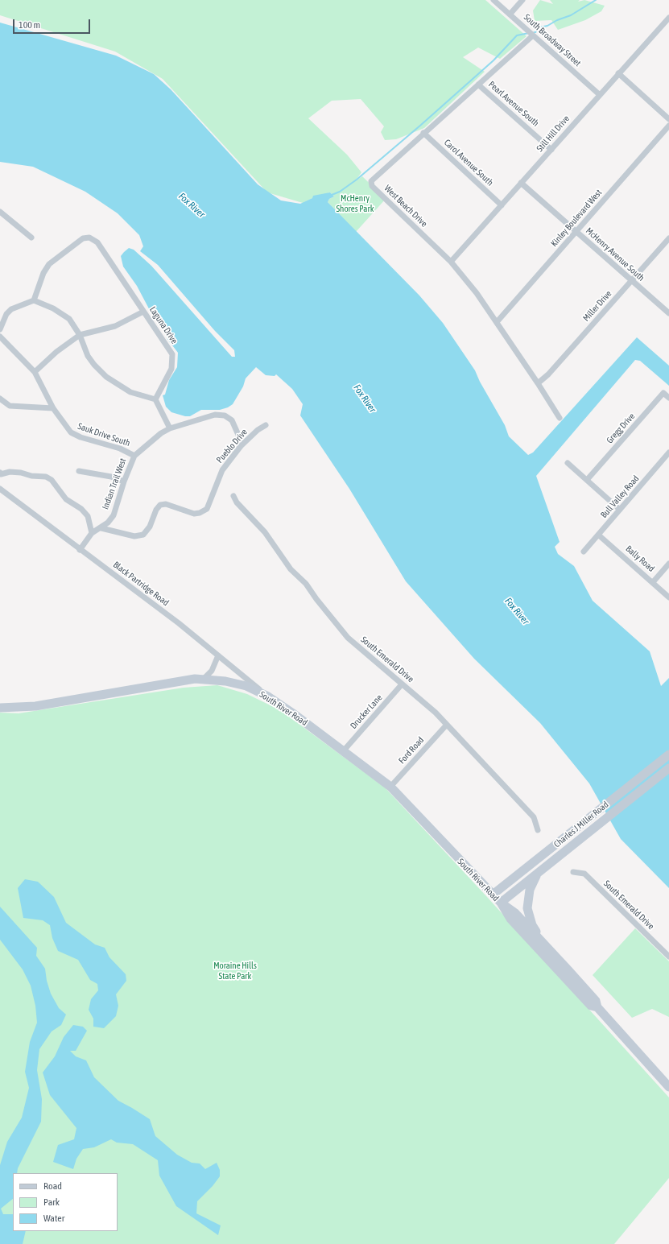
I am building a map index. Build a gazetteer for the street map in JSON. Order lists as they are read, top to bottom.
{
  "streets": {
    "street": [
      "South Broadway Street",
      "Pearl Avenue South",
      "Still Hill Drive",
      "Carol Avenue South",
      "West Beach Drive",
      "Kinley Boulevard West",
      "McHenry Avenue South",
      "Miller Drive",
      "Laguna Drive",
      "Gregg Drive",
      "Sauk Drive South",
      "Pueblo Drive",
      "Indian Trail West",
      "Bull Valley Road",
      "Bally Road",
      "Black Partridge Road",
      "South Emerald Drive",
      "South River Road",
      "Drucker Lane",
      "Ford Road",
      "Charles J Miller Road"
    ]
  },
  "crossings": [
    ["South Broadway Street", "Still Hill Drive"],
    ["South Broadway Street", "West Beach Drive"],
    ["Pearl Avenue South", "Still Hill Drive"],
    ["Pearl Avenue South", "West Beach Drive"],
    ["Still Hill Drive", "Carol Avenue South"],
    ["Still Hill Drive", "West Beach Drive"],
    ["Still Hill Drive", "McHenry Avenue South"],
    ["Carol Avenue South", "West Beach Drive"],
    ["West Beach Drive", "Kinley Boulevard West"],
    ["West Beach Drive", "Miller Drive"],
    ["Kinley Boulevard West", "McHenry Avenue South"],
    ["McHenry Avenue South", "Miller Drive"],
    ["Sauk Drive South", "Indian Trail West"],
    ["Pueblo Drive", "Indian Trail West"],
    ["Indian Trail West", "Black Partridge Road"],
    ["Bull Valley Road", "Bally Road"],
    ["Black Partridge Road", "South River Road"],
    ["South Emerald Drive", "Drucker Lane"],
    ["South Emerald Drive", "Ford Road"],
    ["South River Road", "Drucker Lane"],
    ["South River Road", "Ford Road"],
    ["South River Road", "Charles J Miller Road"]
  ],
  "water": ["Fox River"],
  "parks": ["McHenry Shores Park", "Moraine Hills State Park"],
  "legend": ["Road", "Park", "Water"],
  "scale_bar": "100 m"
}
